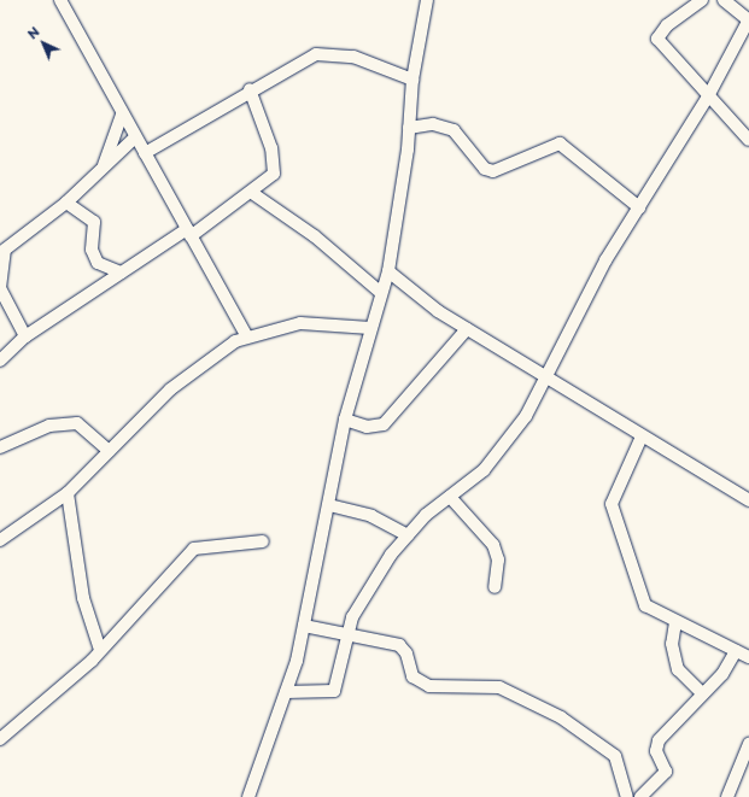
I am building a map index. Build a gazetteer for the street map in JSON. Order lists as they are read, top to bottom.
{
  "north": "top left"
}
